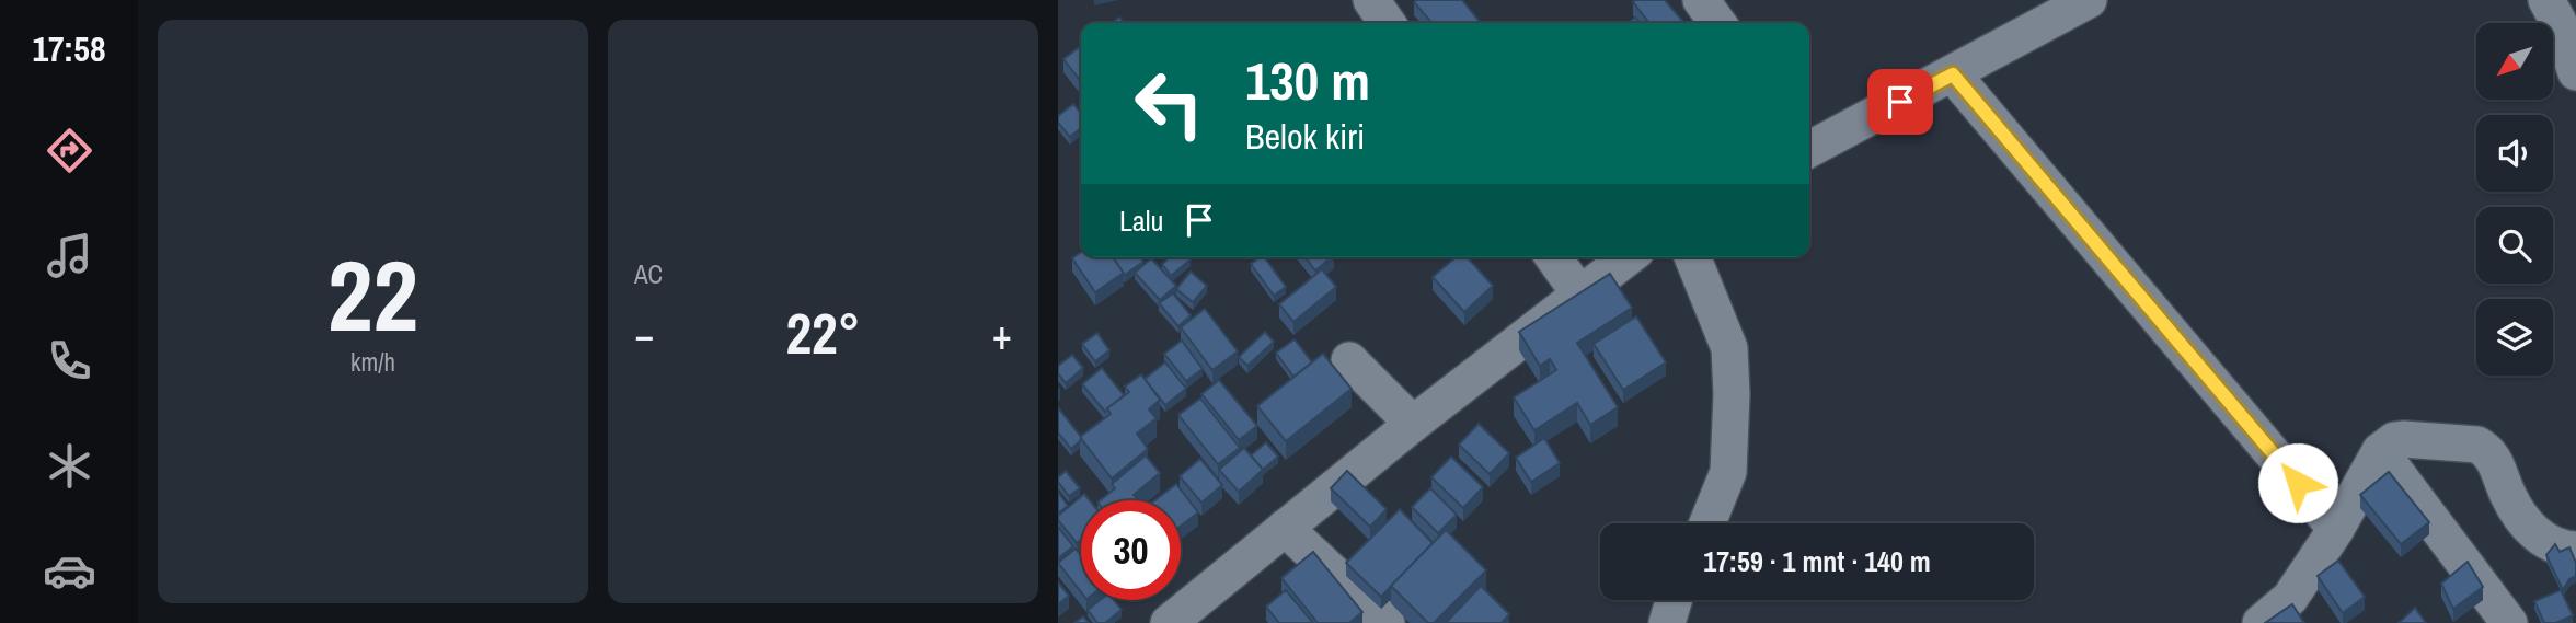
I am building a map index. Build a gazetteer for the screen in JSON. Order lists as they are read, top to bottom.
{
  "north": "bottom left",
  "page": {
    "tabs": "17:58",
    "tile": [
      ["22", "km/h"],
      "AC"
    ],
    "turn": ["130 m", "Belok kiri"],
    "then": "Lalu",
    "heat": ["−", "22°", "+"],
    "limit": "30",
    "trip": "17:59 · 1 mnt · 140 m"
  }
}
